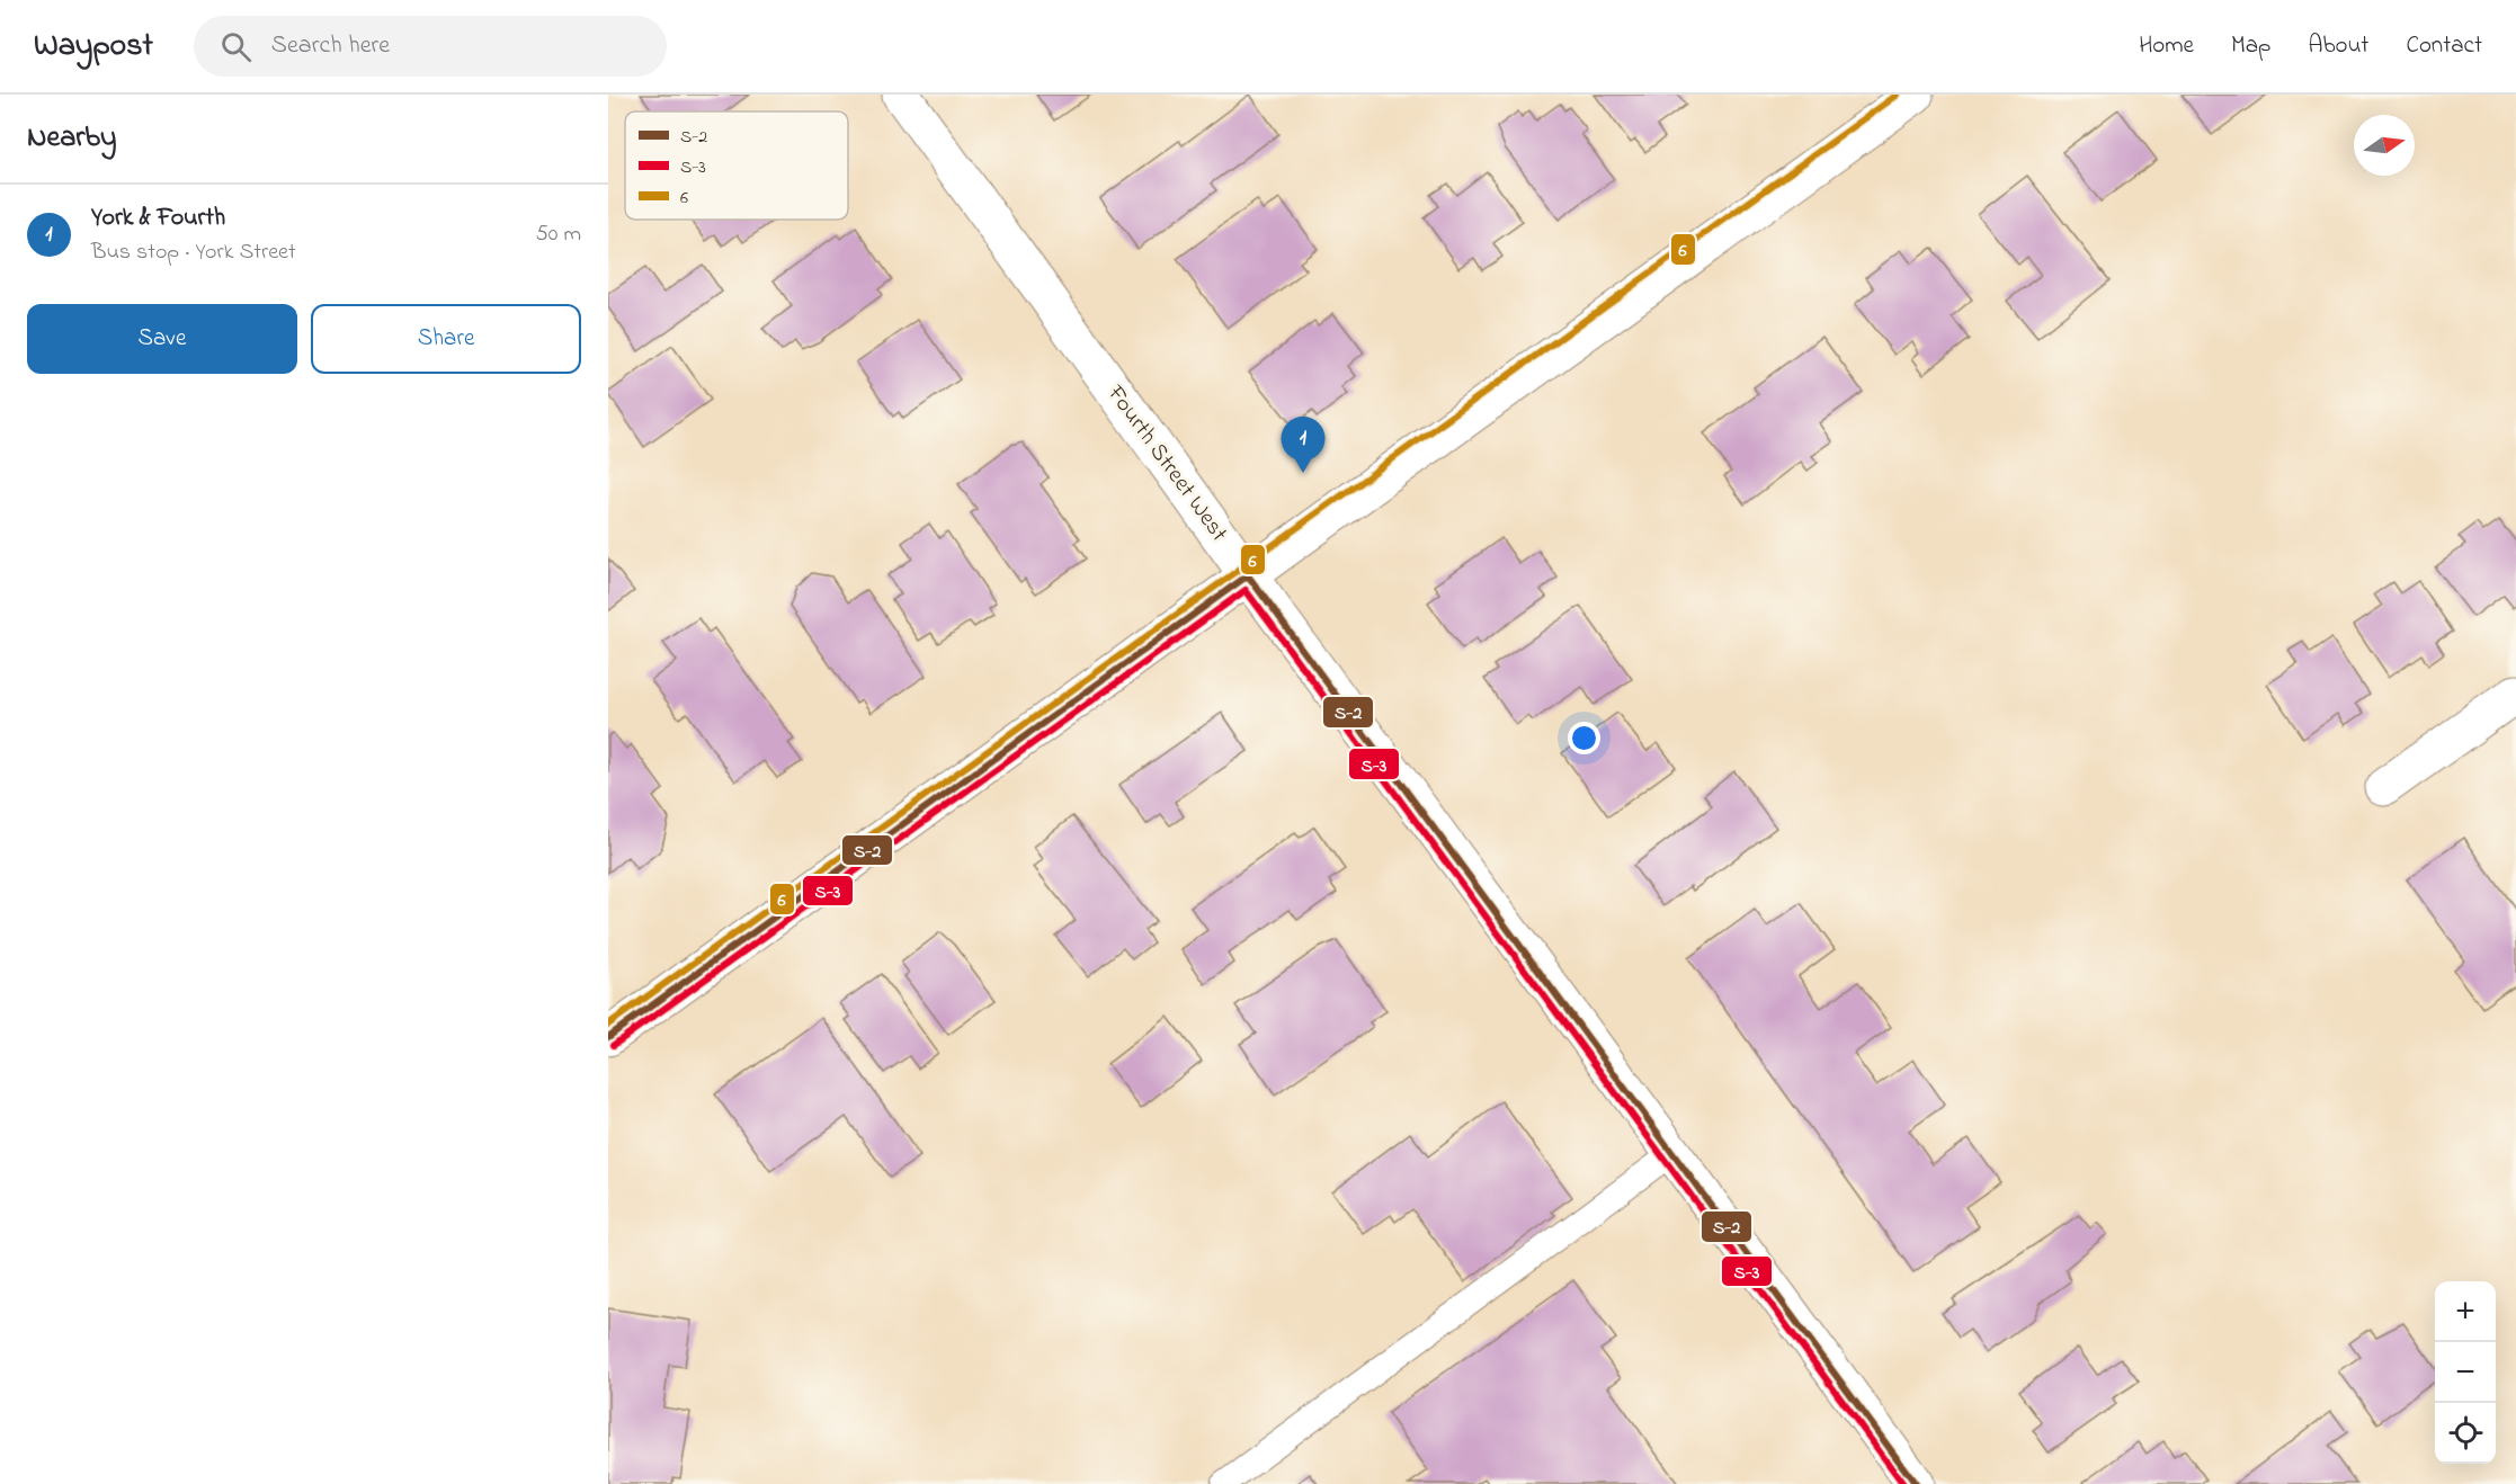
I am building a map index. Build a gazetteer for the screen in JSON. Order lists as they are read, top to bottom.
{
  "streets": {
    "street": ["Fourth Street West"]
  },
  "lines": ["transit line 6", "transit line S-2", "transit line S-3"],
  "legend": ["S-2", "S-3", "6"],
  "north": "right",
  "page": {
    "header": "Waypost",
    "search": "Search here",
    "nav": [
      "Home",
      "Map",
      "About",
      "Contact"
    ],
    "heading": "Nearby",
    "list": [
      {
        "mark": "1",
        "name": "York & Fourth",
        "note": "Bus stop · York Street",
        "value": "50 m"
      }
    ],
    "buttons": ["Save", "Share"],
    "pins": "1",
    "map_buttons": ["+", "−"]
  }
}
